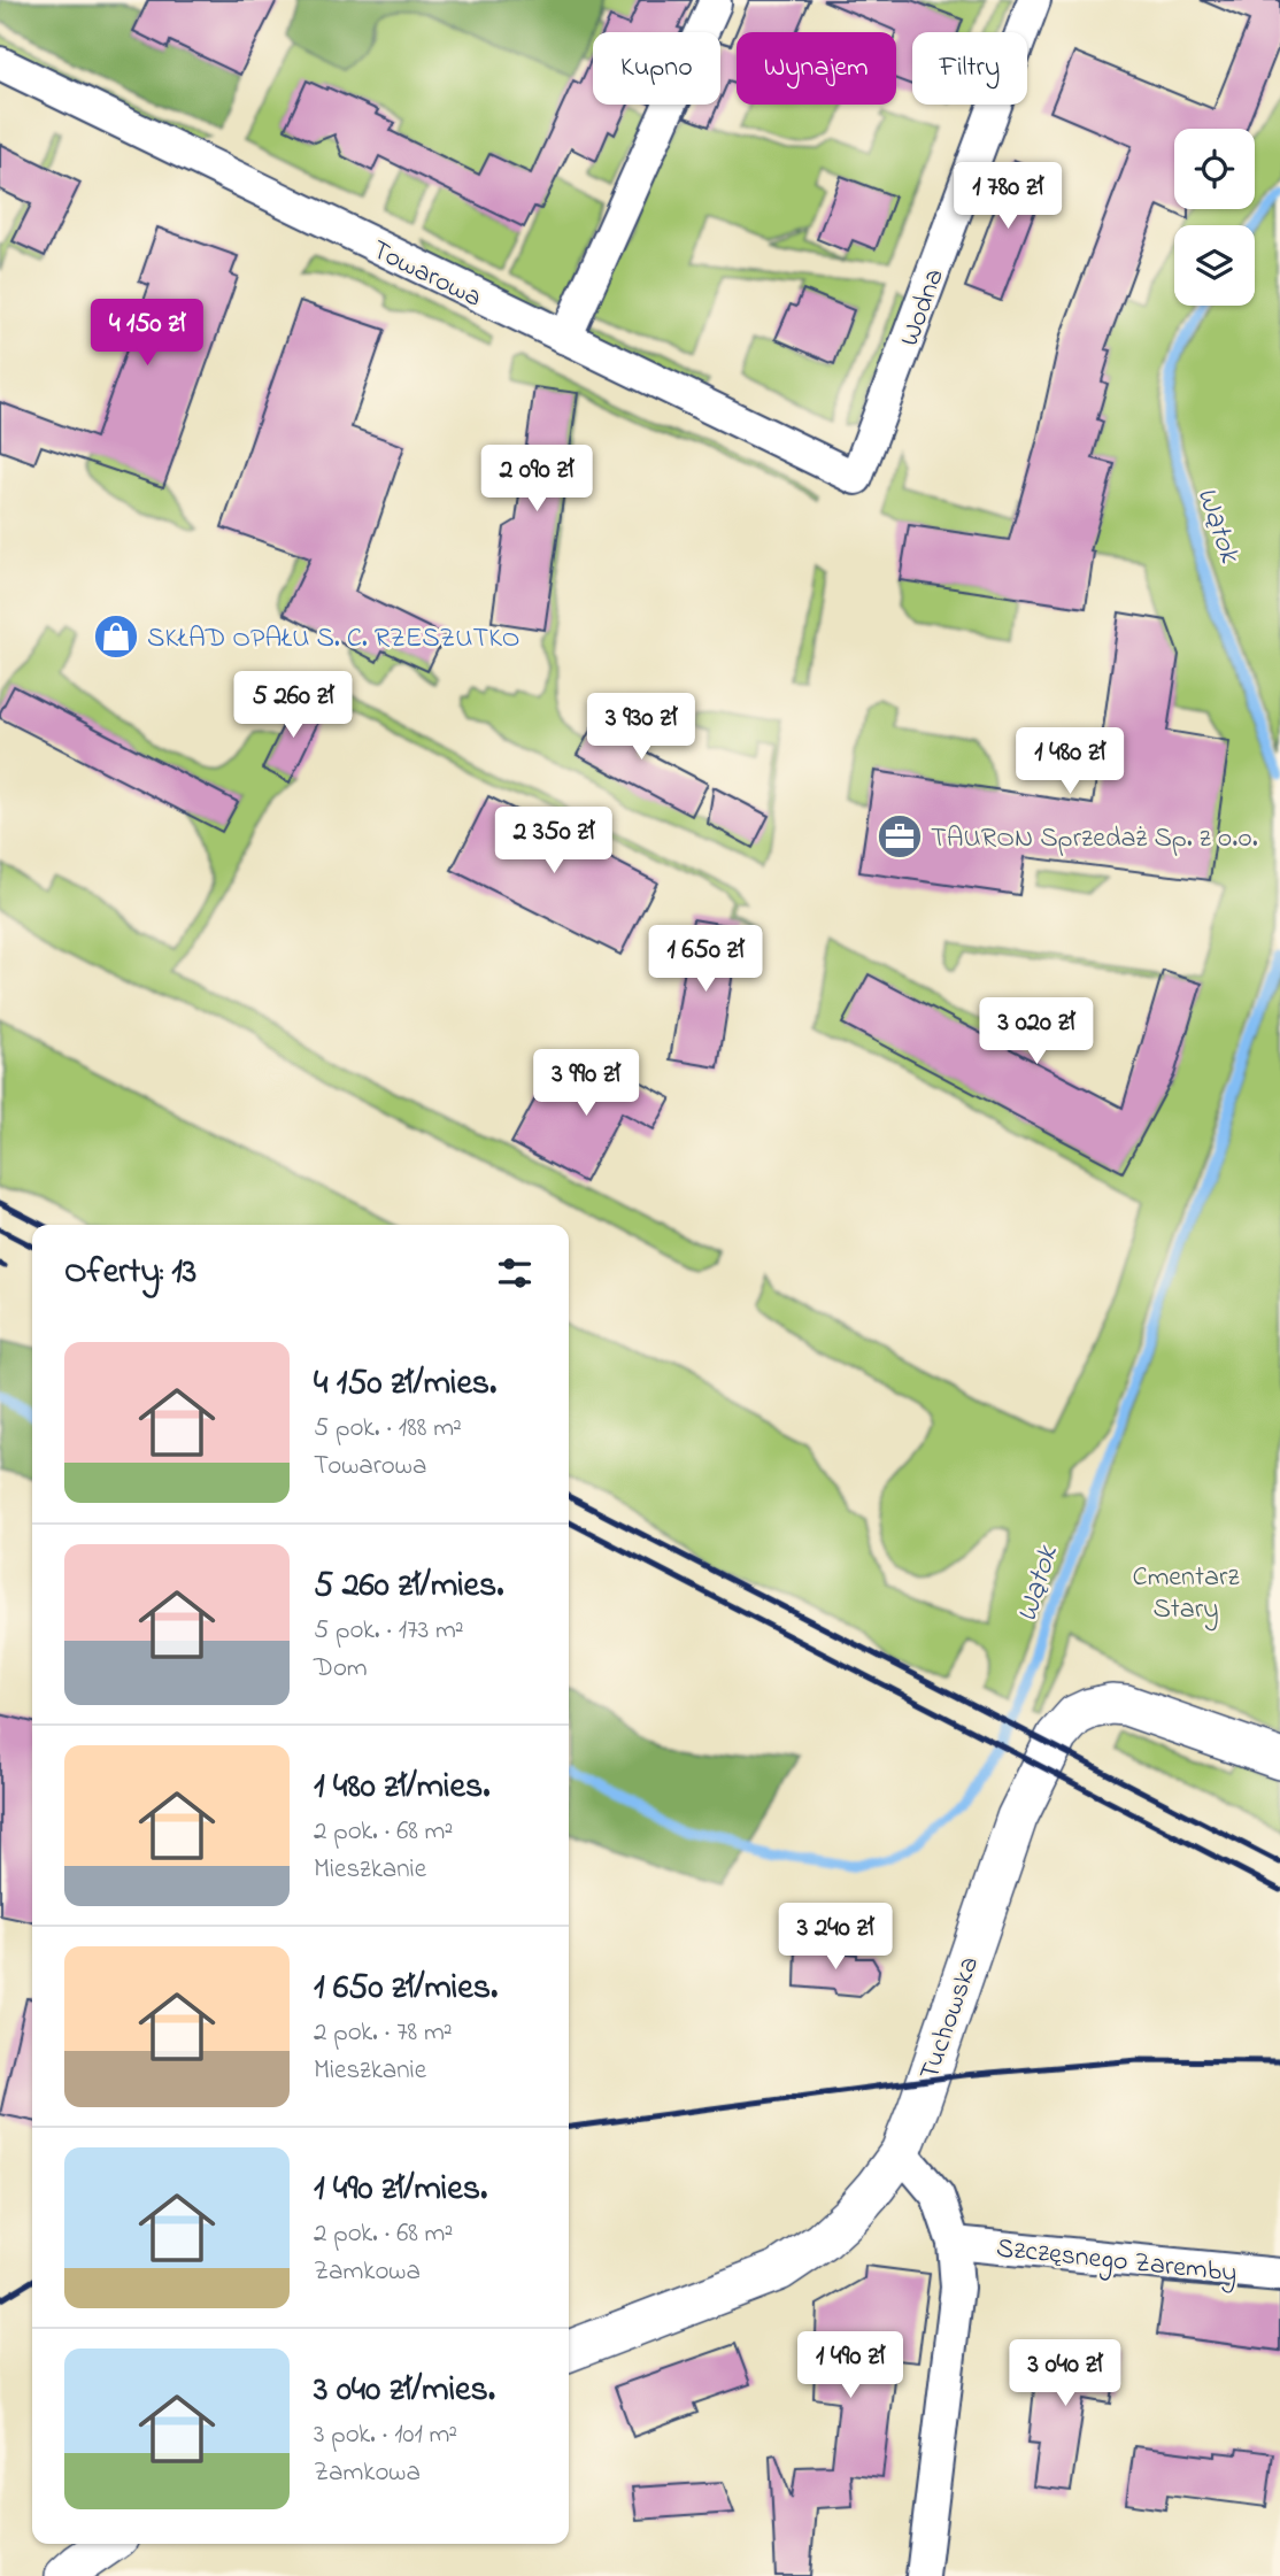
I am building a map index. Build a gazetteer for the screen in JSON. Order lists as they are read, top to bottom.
{
  "streets": {
    "street": [
      "Towarowa",
      "Wodna",
      "Tuchowska",
      "Szczęsnego Zaremby"
    ]
  },
  "crossings": [
    ["Towarowa", "Wodna"]
  ],
  "water": ["Wątok"],
  "parks": ["Cmentarz Stary"],
  "places": {
    "shop": ["SKŁAD OPAŁU S. C. RZESZUTKO"],
    "office": ["TAURON Sprzedaż Sp. z o.o."]
  },
  "page": {
    "chip": ["Kupno", "Wynajem", "Filtry"],
    "price": [
      "1 780 zł",
      "4 150 zł",
      "2 090 zł",
      "5 260 zł",
      "3 930 zł",
      "1 480 zł",
      "2 350 zł",
      "1 650 zł",
      "3 020 zł",
      "3 990 zł",
      "3 240 zł",
      "1 490 zł",
      "3 040 zł"
    ],
    "heading": "Oferty: 13",
    "list": [
      {
        "name": "4 150 zł/mies.",
        "note": "5 pok. · 188 m² · Towarowa"
      },
      {
        "name": "5 260 zł/mies.",
        "note": "5 pok. · 173 m² · Dom"
      },
      {
        "name": "1 480 zł/mies.",
        "note": "2 pok. · 68 m² · Mieszkanie"
      },
      {
        "name": "1 650 zł/mies.",
        "note": "2 pok. · 78 m² · Mieszkanie"
      },
      {
        "name": "1 490 zł/mies.",
        "note": "2 pok. · 68 m² · Zamkowa"
      },
      {
        "name": "3 040 zł/mies.",
        "note": "3 pok. · 101 m² · Zamkowa"
      }
    ]
  }
}
